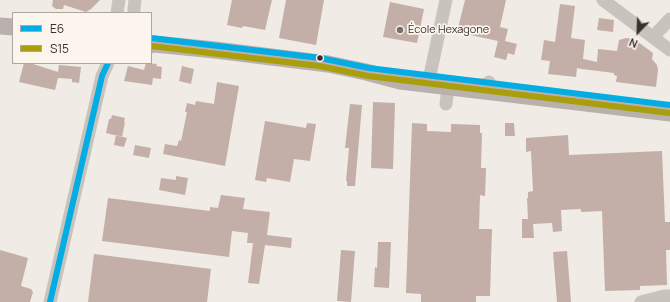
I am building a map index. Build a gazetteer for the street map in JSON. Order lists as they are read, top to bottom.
{
  "places": ["École Hexagone"],
  "lines": ["transit line E6", "transit line S15"],
  "legend": ["E6", "S15"],
  "north": "bottom left"
}
